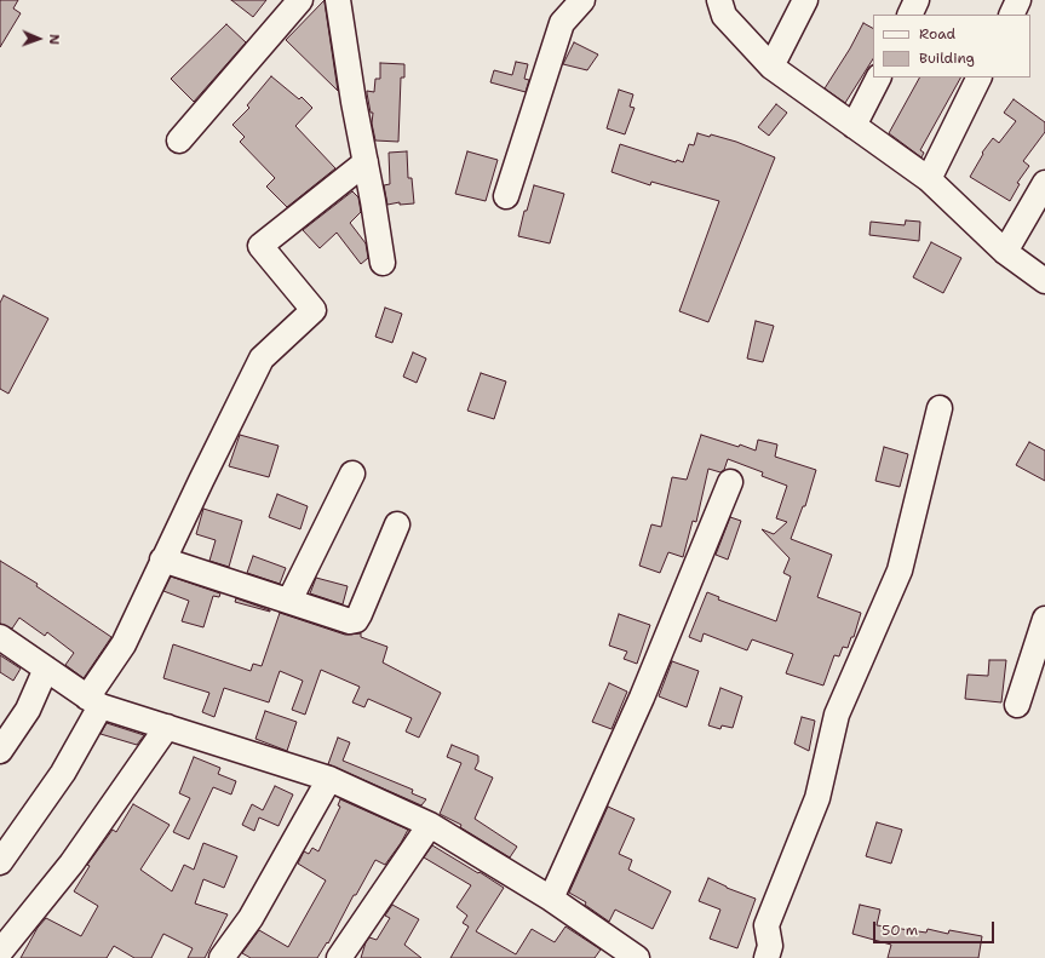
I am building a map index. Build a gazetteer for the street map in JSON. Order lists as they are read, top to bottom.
{
  "legend": ["Road", "Building"],
  "scale_bar": "50 m",
  "north": "right"
}
